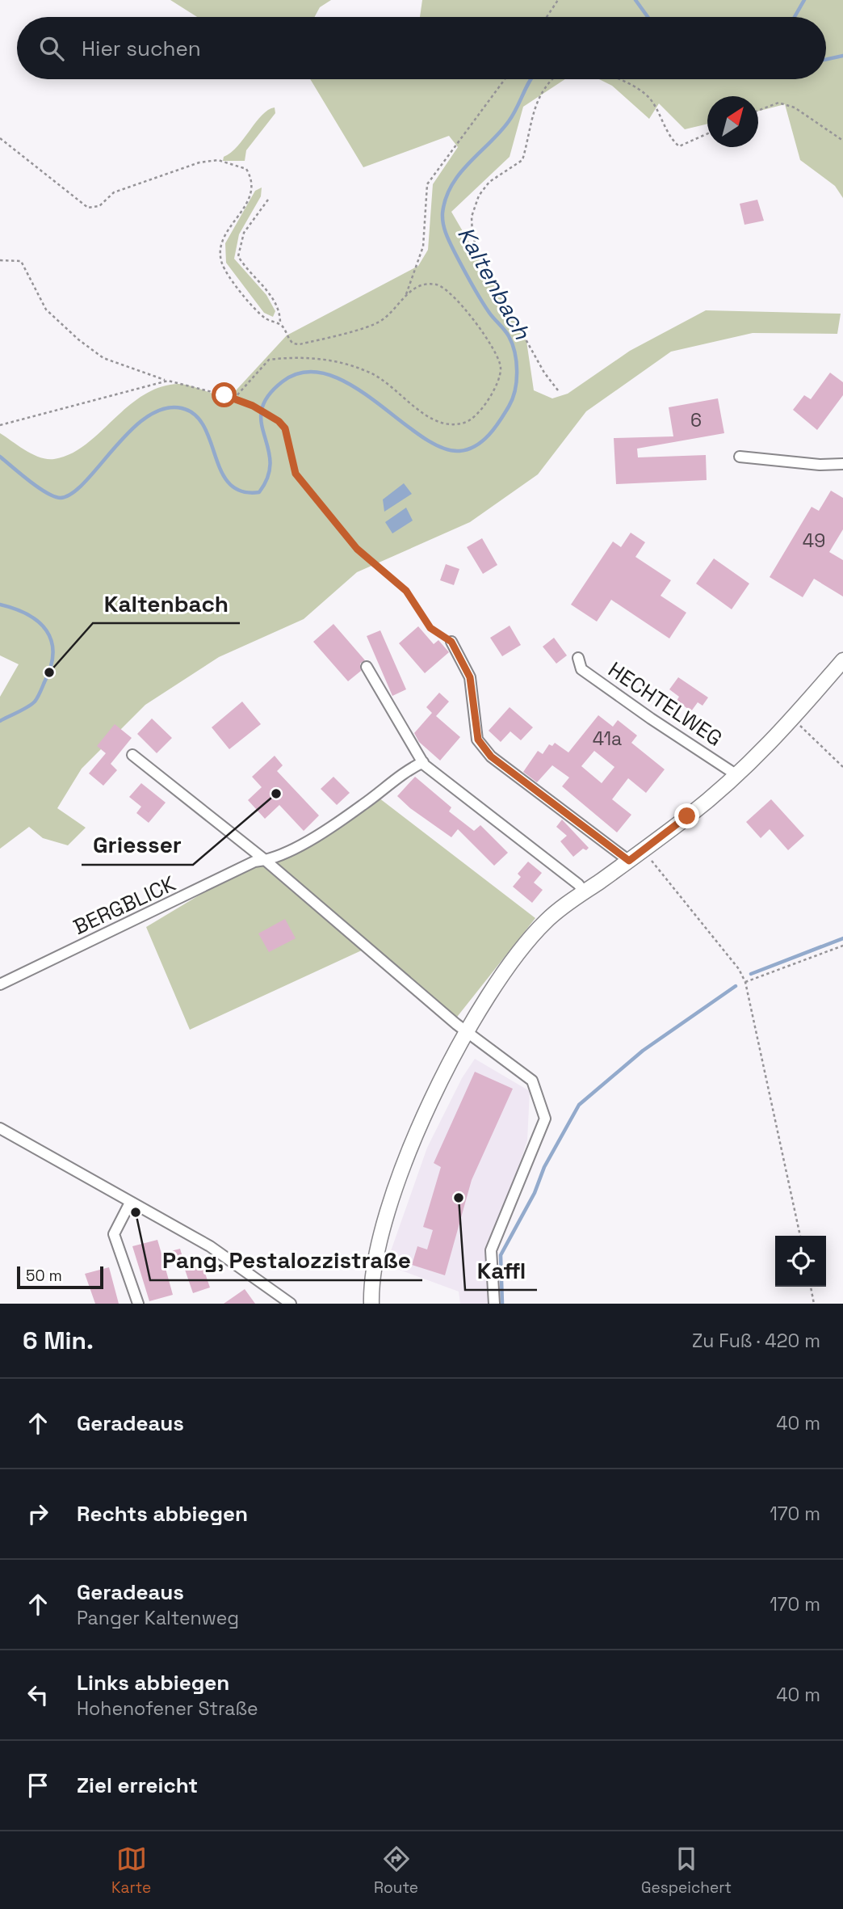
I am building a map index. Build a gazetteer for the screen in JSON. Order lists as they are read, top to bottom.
{
  "streets": {
    "street": ["HECHTELWEG", "BERGBLICK"]
  },
  "water": ["Kaltenbach"],
  "places": [
    "Kaltenbach",
    "Griesser",
    "Kaffl",
    "Pang, Pestalozzistraße"
  ],
  "house_numbers": ["6", "49", "41a"],
  "scale_bar": "50 m",
  "north": "top right",
  "page": {
    "search": "Hier suchen",
    "scale": "50 m",
    "heading": ["6 Min.", "Zu Fuß · 420 m"],
    "list": [
      ["Geradeaus", "40 m"],
      ["Rechts abbiegen", "170 m"],
      ["Geradeaus", "Panger Kaltenweg", "170 m"],
      ["Links abbiegen", "Hohenofener Straße", "40 m"],
      "Ziel erreicht"
    ],
    "nav": ["Karte", "Route", "Gespeichert"]
  }
}
